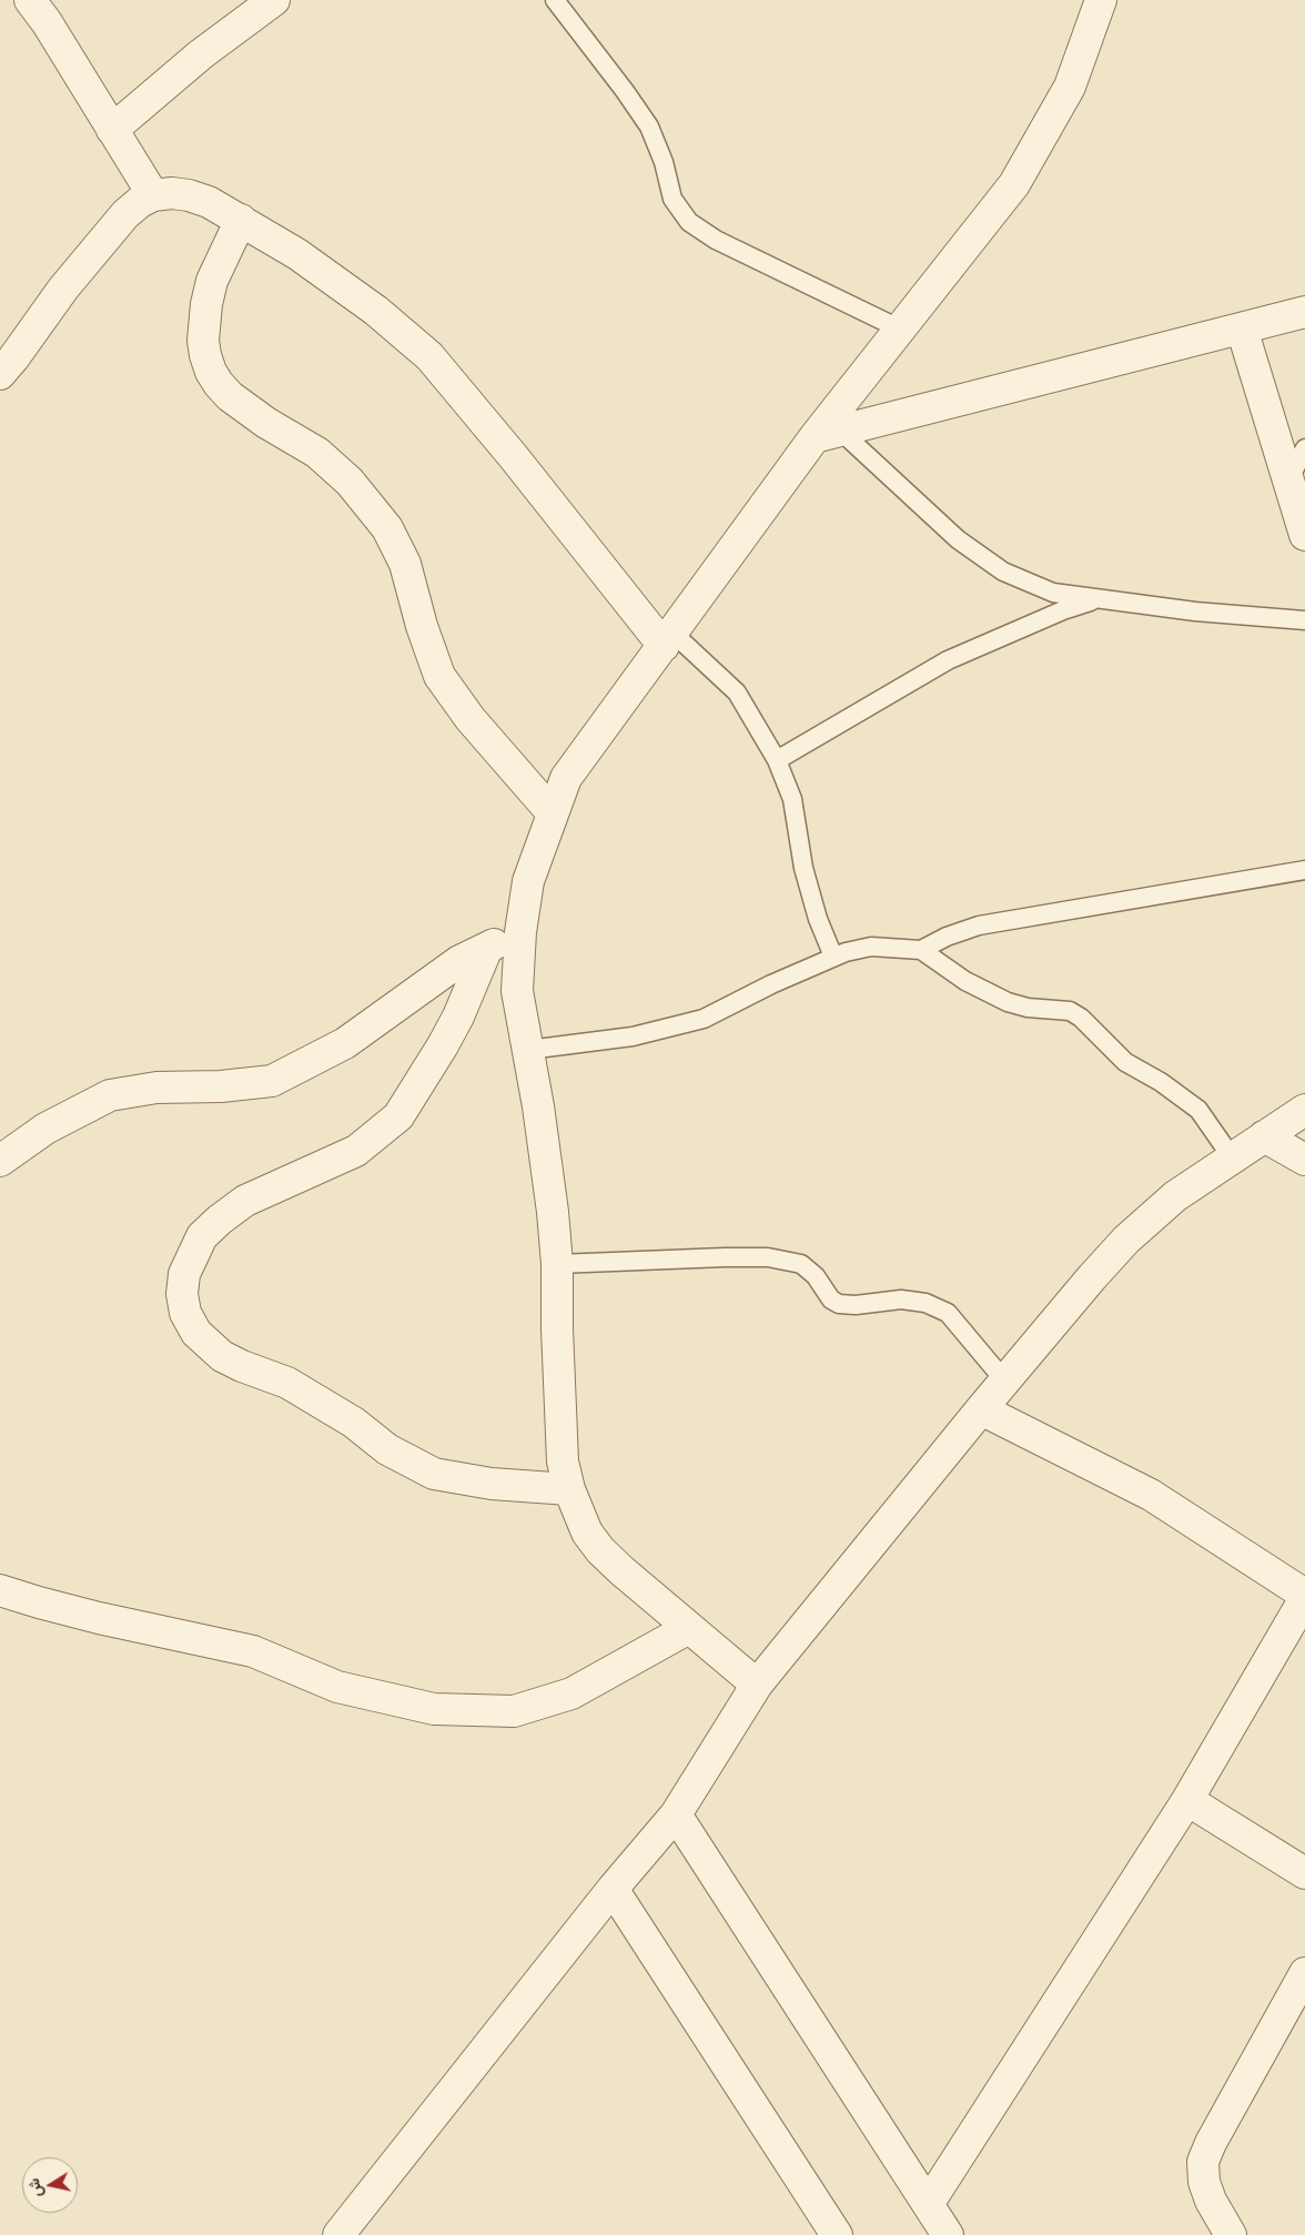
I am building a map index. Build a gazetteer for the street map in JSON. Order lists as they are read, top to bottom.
{
  "north": "left"
}
